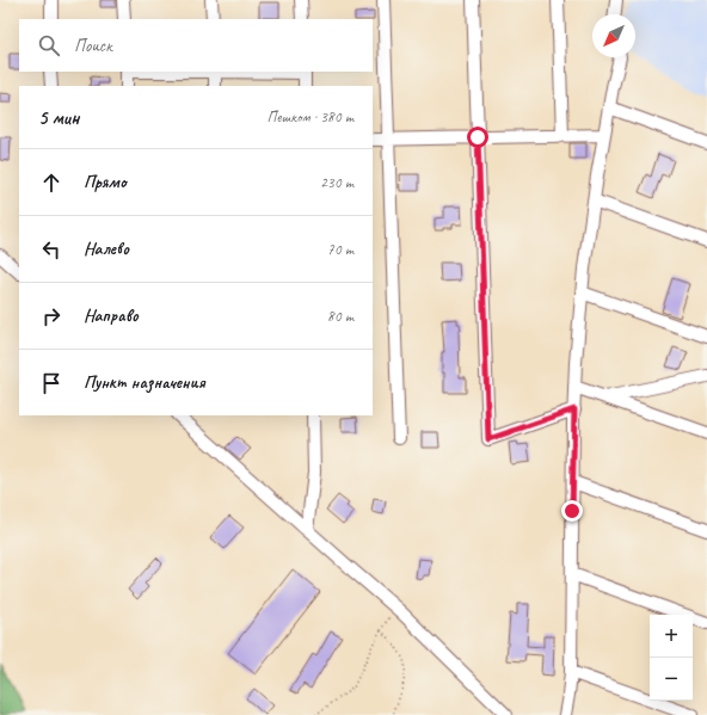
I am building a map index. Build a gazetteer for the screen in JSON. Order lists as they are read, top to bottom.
{
  "north": "bottom left",
  "page": {
    "search": "Поиск",
    "heading": ["5 мин", "Пешком · 380 m"],
    "list": [
      ["Прямо", "230 m"],
      ["Налево", "70 m"],
      ["Направо", "80 m"],
      "Пункт назначения"
    ],
    "map_buttons": ["+", "−"]
  }
}
